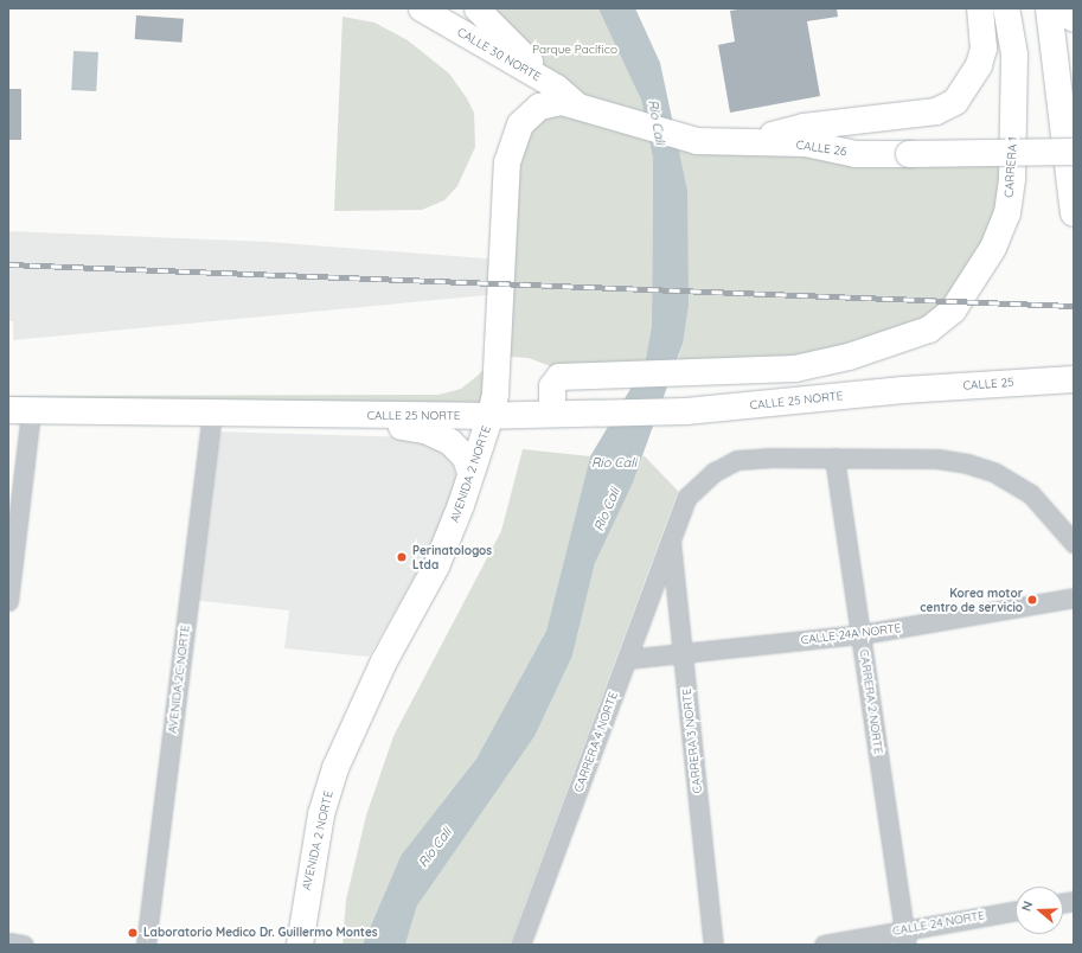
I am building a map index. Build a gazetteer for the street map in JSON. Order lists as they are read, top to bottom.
{
  "streets": {
    "main road": [
      "CALLE 30 NORTE",
      "CALLE 26",
      "CARRERA 1",
      "CALLE 25",
      "CALLE 25 NORTE",
      "AVENIDA 2 NORTE"
    ],
    "street": [
      "CALLE 24A NORTE",
      "AVENIDA 2C NORTE",
      "CARRERA 2 NORTE",
      "CARRERA 3 NORTE",
      "CARRERA 4 NORTE",
      "CALLE 24 NORTE"
    ]
  },
  "crossings": [
    ["CALLE 30 NORTE", "CALLE 26"],
    ["CALLE 30 NORTE", "AVENIDA 2 NORTE"],
    ["CALLE 26", "AVENIDA 2 NORTE"],
    ["CARRERA 1", "CALLE 25 NORTE"],
    ["CALLE 25", "CALLE 25 NORTE"],
    ["CALLE 25 NORTE", "AVENIDA 2 NORTE"],
    ["CALLE 25 NORTE", "AVENIDA 2C NORTE"],
    ["CALLE 24A NORTE", "CARRERA 2 NORTE"],
    ["CALLE 24A NORTE", "CARRERA 3 NORTE"],
    ["CALLE 24A NORTE", "CARRERA 4 NORTE"],
    ["CARRERA 2 NORTE", "CALLE 24 NORTE"],
    ["CARRERA 3 NORTE", "CARRERA 4 NORTE"]
  ],
  "water": ["Río Cali", "Rio Cali"],
  "parks": ["Parque Pacífico"],
  "places": ["Perinatologos Ltda", "Korea motor centro de servicio", "Laboratorio Medico Dr. Guillermo Montes"],
  "north": "left"
}
